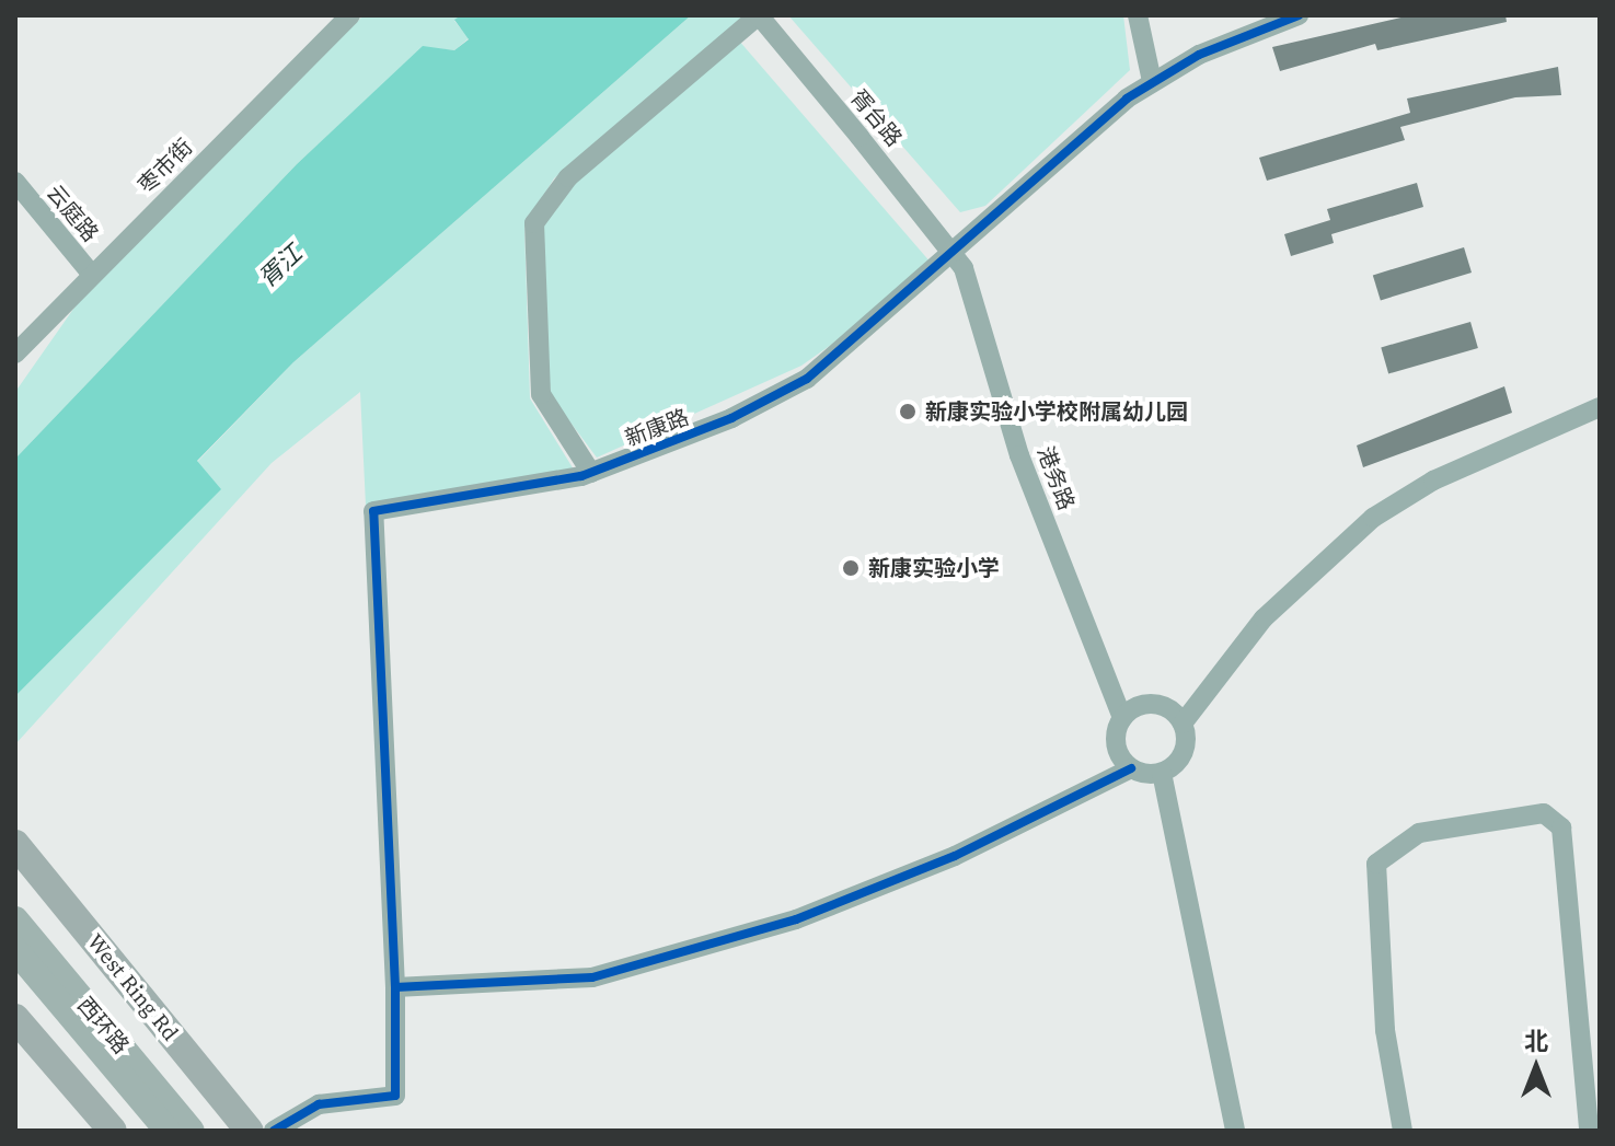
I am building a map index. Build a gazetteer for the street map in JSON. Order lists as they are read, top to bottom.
{
  "streets": {
    "highway": ["West Ring Rd"],
    "main road": ["西环路"],
    "street": [
      "胥台路",
      "枣市街",
      "云庭路",
      "新康路",
      "港务路"
    ]
  },
  "crossings": [
    ["胥台路", "新康路"],
    ["胥台路", "港务路"],
    ["枣市街", "云庭路"],
    ["新康路", "港务路"]
  ],
  "water": ["胥江"],
  "places": ["新康实验小学校附属幼儿园", "新康实验小学"],
  "north": "top"
}
